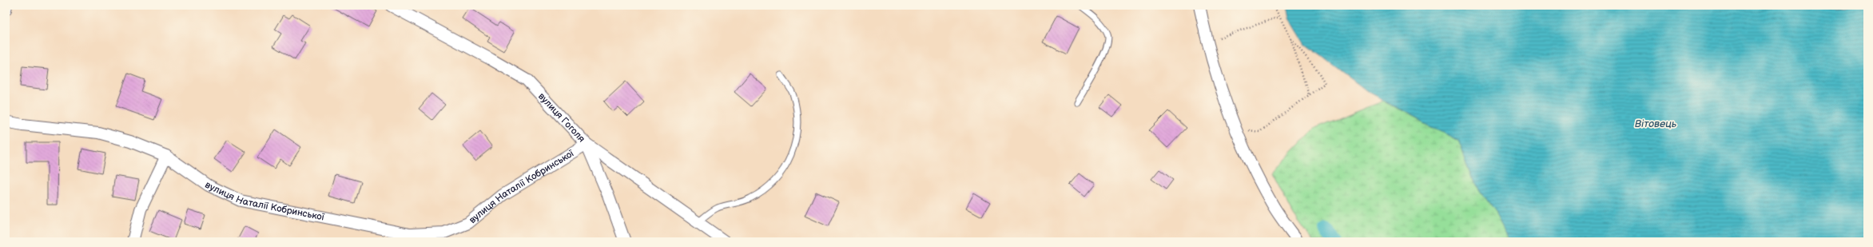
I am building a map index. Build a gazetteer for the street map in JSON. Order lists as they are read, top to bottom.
{
  "streets": {
    "street": ["вулиця Гоголя", "вулиця Наталії Кобринської"]
  },
  "crossings": [
    ["вулиця Гоголя", "вулиця Наталії Кобринської"]
  ],
  "water": ["Вітовець"]
}
